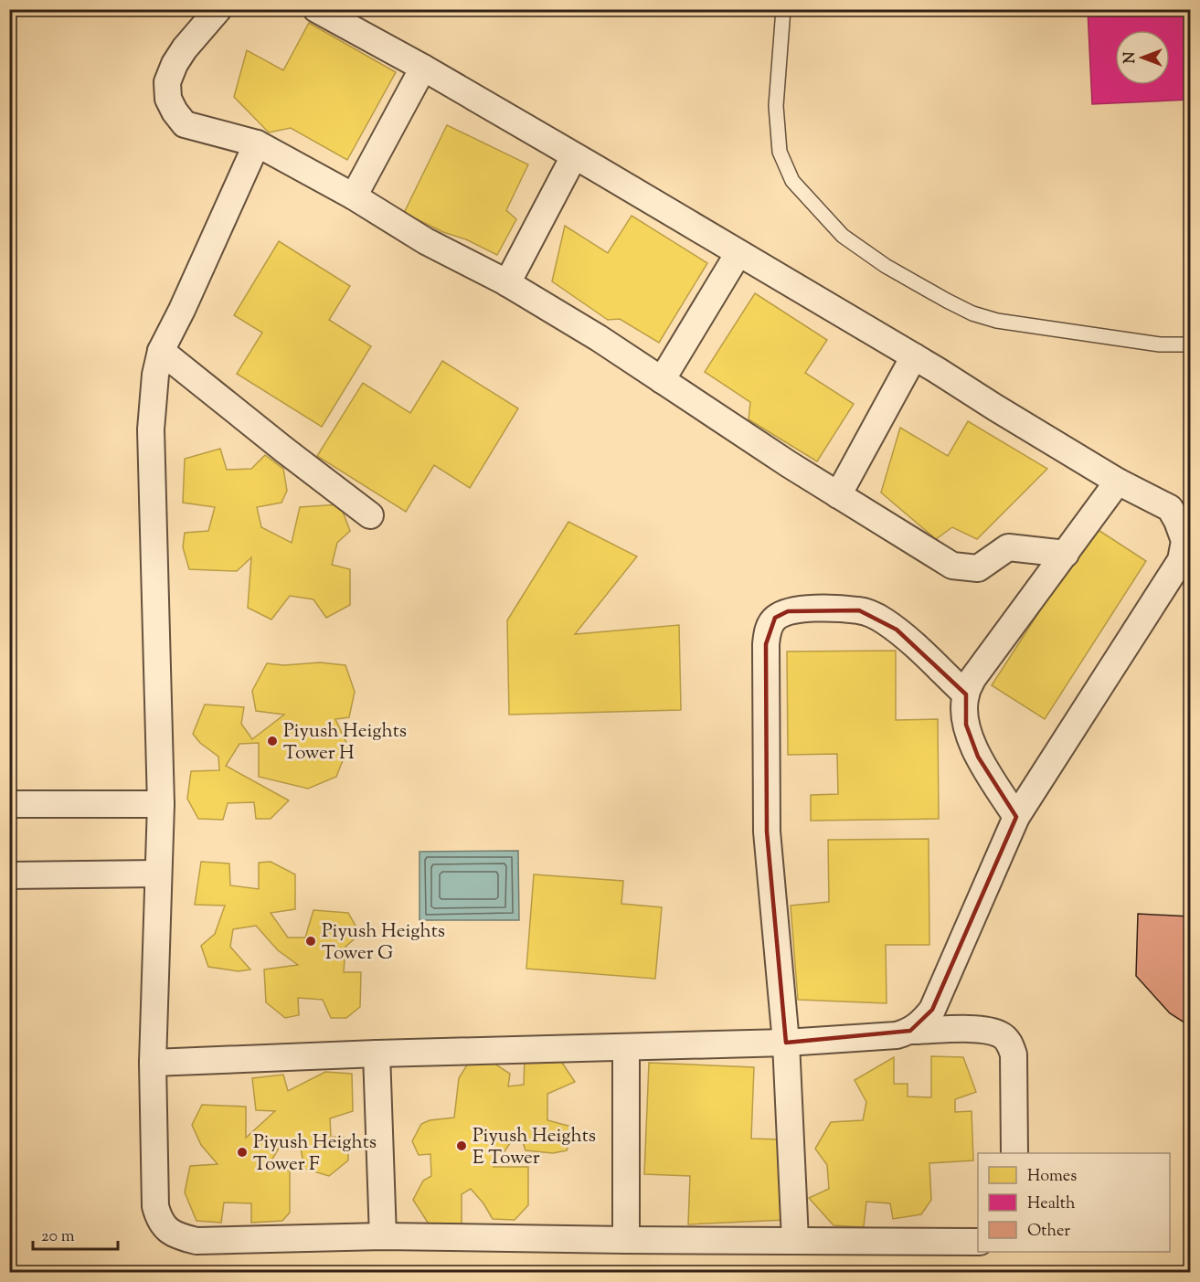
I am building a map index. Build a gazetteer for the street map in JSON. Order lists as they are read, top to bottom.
{
  "places": [
    "Piyush Heights Tower H",
    "Piyush Heights Tower G",
    "Piyush Heights E Tower",
    "Piyush Heights Tower F"
  ],
  "legend": ["Homes", "Health", "Other"],
  "scale_bar": "20 m",
  "north": "left"
}
